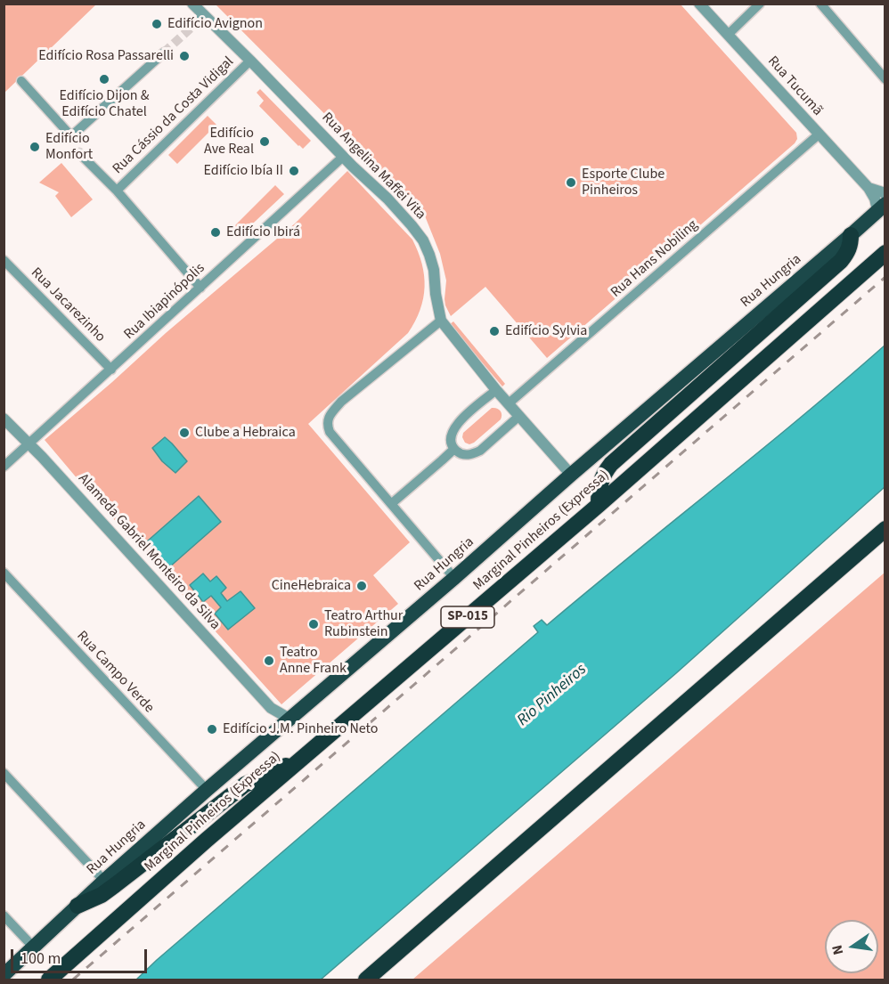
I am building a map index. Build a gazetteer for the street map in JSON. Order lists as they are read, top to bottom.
{
  "streets": {
    "highway": ["Rua Hungria", "Marginal Pinheiros (Expressa)", "SP-015"],
    "street": [
      "Rua Tucumã",
      "Rua Cássio da Costa Vidigal",
      "Rua Angelina Maffei Vita",
      "Rua Hans Nobiling",
      "Rua Ibiapinópolis",
      "Rua Jacarezinho",
      "Alameda Gabriel Monteiro da Silva",
      "Rua Campo Verde"
    ]
  },
  "crossings": [
    ["Rua Tucumã", "Rua Hans Nobiling"],
    ["Rua Tucumã", "Rua Hungria"],
    ["Rua Cássio da Costa Vidigal", "Rua Angelina Maffei Vita"],
    ["Rua Angelina Maffei Vita", "Rua Hans Nobiling"],
    ["Rua Angelina Maffei Vita", "Rua Hungria"],
    ["Rua Angelina Maffei Vita", "Rua Ibiapinópolis"],
    ["Rua Hungria", "Alameda Gabriel Monteiro da Silva"],
    ["Rua Hungria", "Rua Campo Verde"],
    ["Rua Ibiapinópolis", "Rua Jacarezinho"],
    ["Rua Ibiapinópolis", "Alameda Gabriel Monteiro da Silva"]
  ],
  "water": ["Rio Pinheiros"],
  "places": [
    "Edifício Avignon",
    "Edifício Rosa Passarelli",
    "Edifício Dijon & Edifício Chatel",
    "Edifício Ave Real",
    "Edifício Monfort",
    "Edifício Ibía II",
    "Esporte Clube Pinheiros",
    "Edifício Ibirá",
    "Edifício Sylvia",
    "Clube a Hebraica",
    "CineHebraica",
    "Teatro Arthur Rubinstein",
    "Teatro Anne Frank",
    "Edifício J.M. Pinheiro Neto"
  ],
  "scale_bar": "100 m",
  "north": "left"
}
